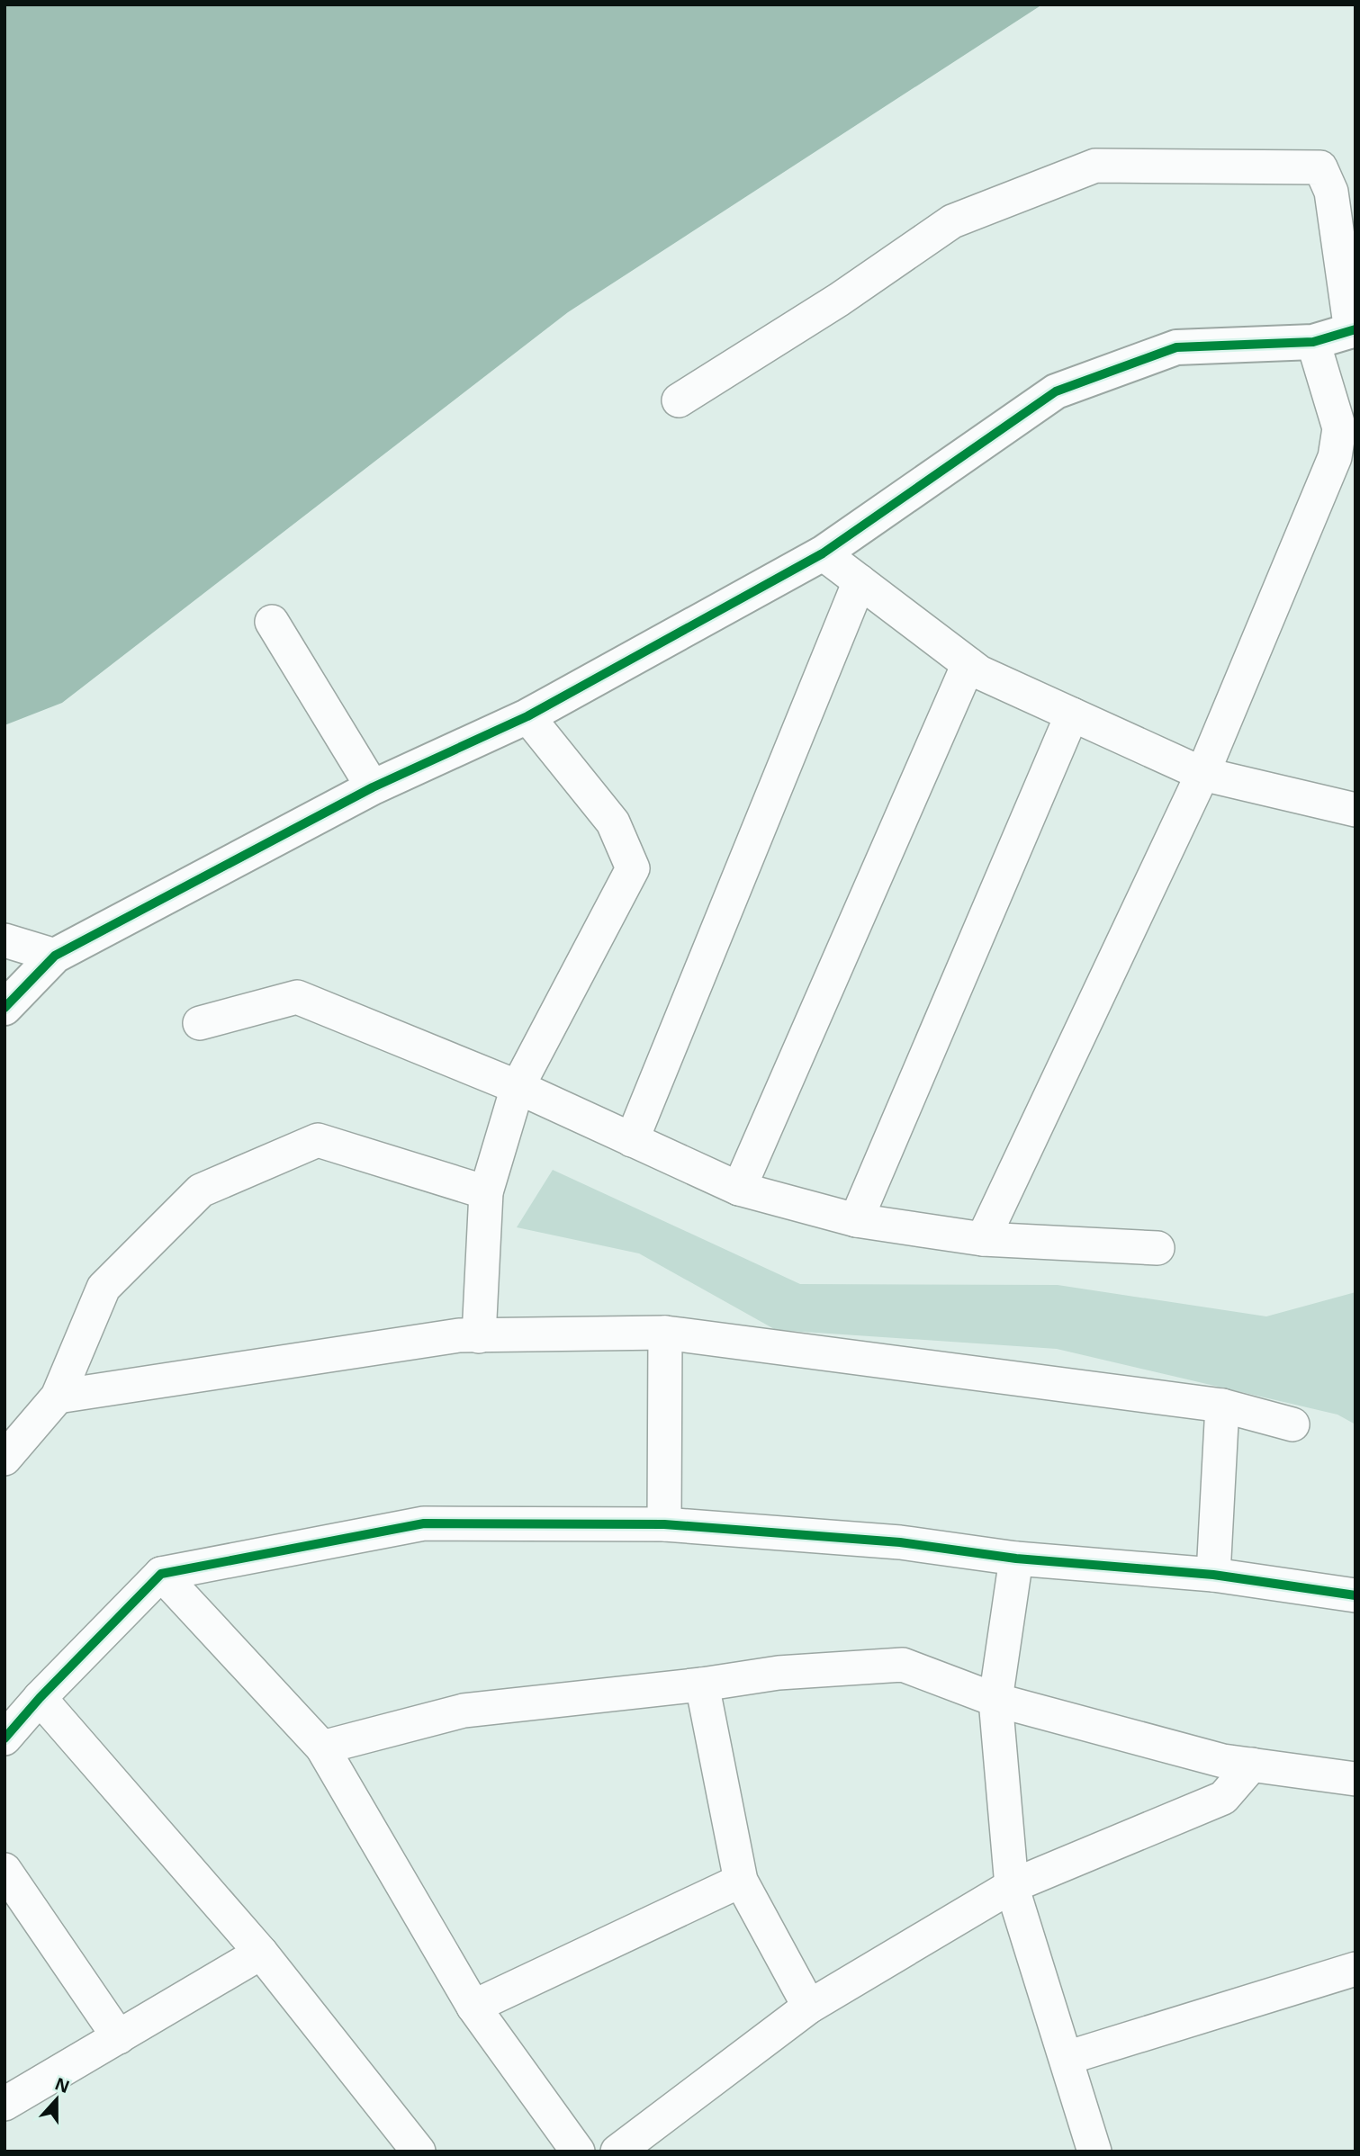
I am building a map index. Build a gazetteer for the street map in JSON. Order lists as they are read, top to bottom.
{
  "north": "top"
}
